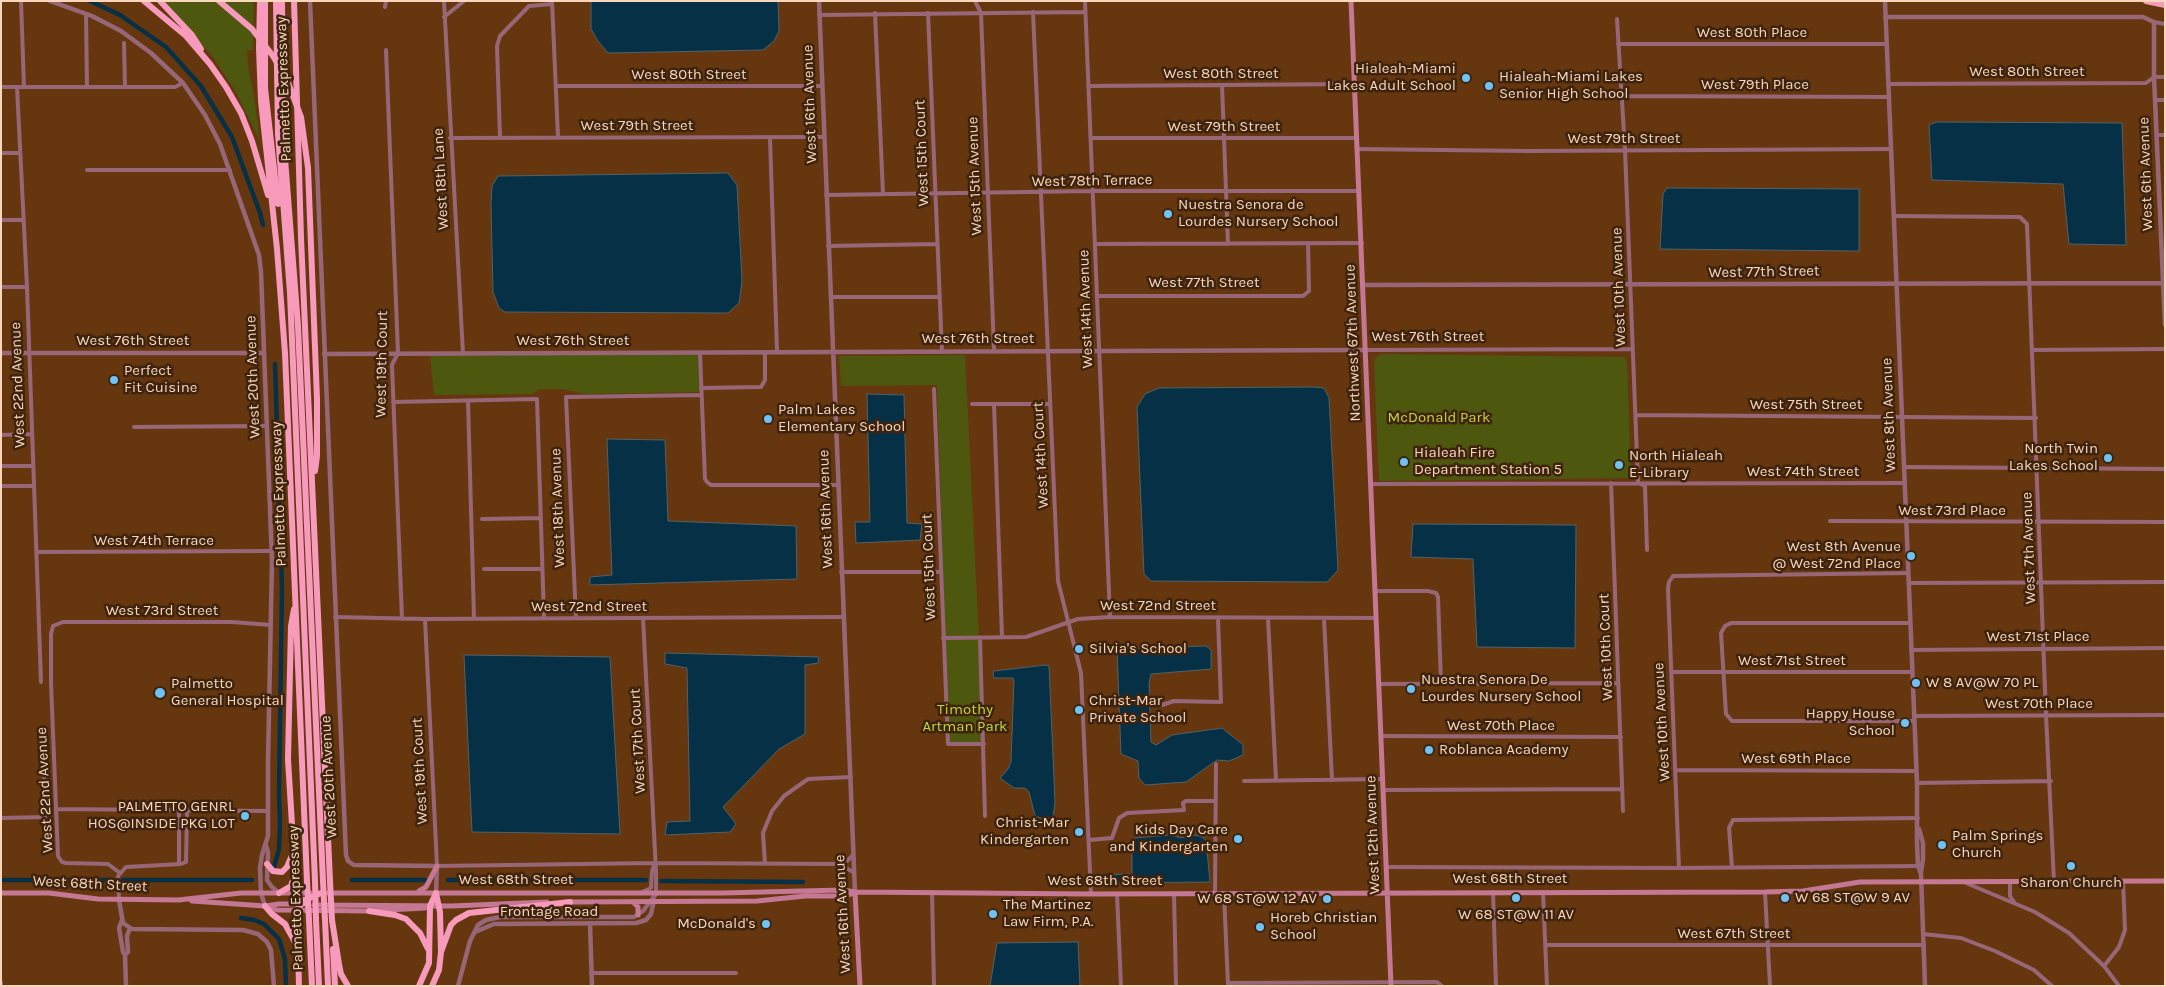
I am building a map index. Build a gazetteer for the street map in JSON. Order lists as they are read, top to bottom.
{
  "streets": {
    "highway": ["Palmetto Expressway"],
    "main road": [
      "West 16th Avenue",
      "Northwest 67th Avenue",
      "West 12th Avenue",
      "West 68th Street"
    ],
    "street": [
      "West 80th Place",
      "West 80th Street",
      "West 79th Place",
      "West 79th Street",
      "West 15th Court",
      "West 6th Avenue",
      "West 15th Avenue",
      "West 18th Lane",
      "West 78th Terrace",
      "West 77th Street",
      "West 10th Avenue",
      "West 14th Avenue",
      "West 76th Street",
      "West 19th Court",
      "West 20th Avenue",
      "West 22nd Avenue",
      "West 75th Street",
      "West 8th Avenue",
      "West 14th Court",
      "West 74th Street",
      "West 18th Avenue",
      "West 73rd Place",
      "West 74th Terrace",
      "West 7th Avenue",
      "West 72nd Street",
      "West 73rd Street",
      "West 71st Place",
      "West 10th Court",
      "West 71st Street",
      "West 70th Place",
      "West 17th Court",
      "West 69th Place",
      "Frontage Road",
      "West 67th Street"
    ]
  },
  "crossings": [
    ["West 80th Place", "West 10th Avenue"],
    ["West 80th Place", "West 8th Avenue"],
    ["West 80th Street", "West 16th Avenue"],
    ["West 80th Street", "West 6th Avenue"],
    ["West 80th Street", "West 14th Avenue"],
    ["West 80th Street", "Northwest 67th Avenue"],
    ["West 80th Street", "West 8th Avenue"],
    ["West 79th Place", "West 10th Avenue"],
    ["West 79th Place", "West 8th Avenue"],
    ["West 16th Avenue", "West 79th Street"],
    ["West 16th Avenue", "West 78th Terrace"],
    ["West 16th Avenue", "West 76th Street"],
    ["West 16th Avenue", "West 72nd Street"],
    ["West 16th Avenue", "West 68th Street"],
    ["West 79th Street", "West 18th Lane"],
    ["West 79th Street", "West 10th Avenue"],
    ["West 79th Street", "West 14th Avenue"],
    ["West 79th Street", "Northwest 67th Avenue"],
    ["West 79th Street", "West 8th Avenue"],
    ["West 15th Court", "West 78th Terrace"],
    ["West 15th Court", "West 76th Street"],
    ["West 15th Court", "West 72nd Street"],
    ["West 6th Avenue", "West 77th Street"],
    ["West 15th Avenue", "West 78th Terrace"],
    ["West 15th Avenue", "West 76th Street"],
    ["West 18th Lane", "West 76th Street"],
    ["West 78th Terrace", "West 14th Avenue"],
    ["West 78th Terrace", "Northwest 67th Avenue"],
    ["West 78th Terrace", "West 14th Court"],
    ["West 77th Street", "West 10th Avenue"],
    ["West 77th Street", "West 14th Avenue"],
    ["West 77th Street", "Northwest 67th Avenue"],
    ["West 77th Street", "West 8th Avenue"],
    ["West 77th Street", "West 7th Avenue"],
    ["West 10th Avenue", "West 76th Street"],
    ["West 10th Avenue", "West 75th Street"],
    ["West 10th Avenue", "West 8th Avenue"],
    ["West 10th Avenue", "West 74th Street"],
    ["West 10th Avenue", "West 71st Street"],
    ["West 10th Avenue", "West 69th Place"],
    ["West 10th Avenue", "West 68th Street"],
    ["West 14th Avenue", "West 76th Street"],
    ["West 14th Avenue", "West 72nd Street"],
    ["West 76th Street", "Northwest 67th Avenue"],
    ["West 76th Street", "West 19th Court"],
    ["West 76th Street", "West 20th Avenue"],
    ["West 76th Street", "West 22nd Avenue"],
    ["West 76th Street", "West 14th Court"],
    ["Northwest 67th Avenue", "West 74th Street"],
    ["Northwest 67th Avenue", "West 72nd Street"],
    ["Northwest 67th Avenue", "West 12th Avenue"],
    ["West 19th Court", "West 72nd Street"],
    ["West 19th Court", "West 68th Street"],
    ["West 20th Avenue", "West 74th Terrace"],
    ["West 20th Avenue", "West 72nd Street"],
    ["West 20th Avenue", "West 73rd Street"],
    ["West 20th Avenue", "West 68th Street"],
    ["West 22nd Avenue", "West 74th Terrace"],
    ["West 22nd Avenue", "West 73rd Street"],
    ["West 75th Street", "West 8th Avenue"],
    ["West 75th Street", "West 7th Avenue"],
    ["West 8th Avenue", "West 74th Street"],
    ["West 8th Avenue", "West 73rd Place"],
    ["West 8th Avenue", "West 7th Avenue"],
    ["West 8th Avenue", "West 71st Place"],
    ["West 8th Avenue", "West 71st Street"],
    ["West 8th Avenue", "West 70th Place"],
    ["West 8th Avenue", "West 69th Place"],
    ["West 8th Avenue", "West 68th Street"],
    ["West 8th Avenue", "West 67th Street"],
    ["West 14th Court", "West 72nd Street"],
    ["West 14th Court", "West 68th Street"],
    ["West 74th Street", "West 10th Court"],
    ["West 18th Avenue", "West 72nd Street"],
    ["West 73rd Place", "West 7th Avenue"],
    ["West 7th Avenue", "West 71st Place"],
    ["West 7th Avenue", "West 70th Place"],
    ["West 7th Avenue", "West 68th Street"],
    ["West 72nd Street", "West 17th Court"],
    ["West 10th Court", "West 70th Place"],
    ["West 71st Street", "West 70th Place"],
    ["West 70th Place", "West 12th Avenue"],
    ["West 17th Court", "West 68th Street"],
    ["West 12th Avenue", "West 68th Street"],
    ["West 68th Street", "Frontage Road"]
  ],
  "parks": ["McDonald Park", "Timothy Artman Park"],
  "places": [
    "Hialeah-Miami Lakes Adult School",
    "Hialeah-Miami Lakes Senior High School",
    "Nuestra Senora de Lourdes Nursery School",
    "Perfect Fit Cuisine",
    "Palm Lakes Elementary School",
    "North Twin Lakes School",
    "Hialeah Fire Department Station 5",
    "North Hialeah E-Library",
    "West 8th Avenue @ West 72nd Place",
    "Silvia's School",
    "W 8 AV@W 70 PL",
    "Nuestra Senora De Lourdes Nursery School",
    "Palmetto General Hospital",
    "Christ-Mar Private School",
    "Happy House School",
    "Roblanca Academy",
    "PALMETTO GENRL HOS@INSIDE PKG LOT",
    "Christ-Mar Kindergarten",
    "Kids Day Care and Kindergarten",
    "Palm Springs Church",
    "Sharon Church",
    "W 68 ST@W 11 AV",
    "W 68 ST@W 9 AV",
    "W 68 ST@W 12 AV",
    "The Martinez Law Firm, P.A.",
    "McDonald's",
    "Horeb Christian School"
  ]
}
